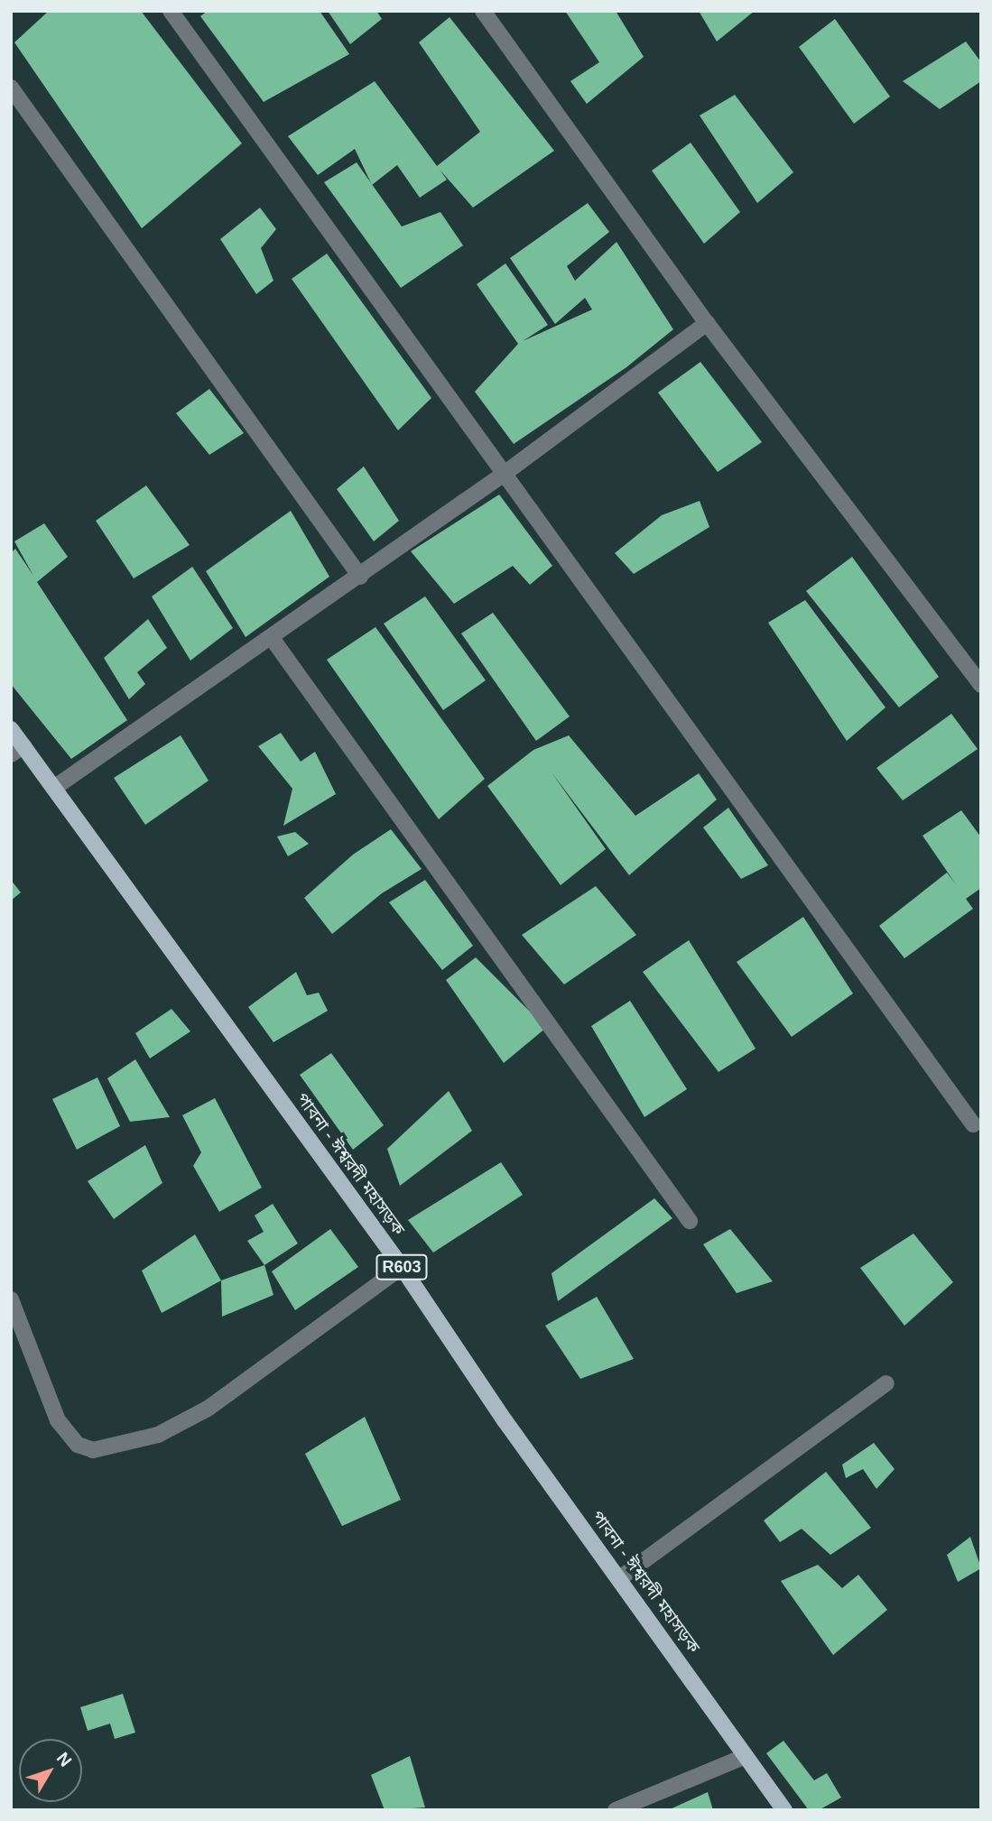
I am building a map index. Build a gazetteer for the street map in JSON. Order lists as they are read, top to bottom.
{
  "streets": {
    "main road": ["পাবনা - ঈশ্বরদী মহাসড়ক", "R603"]
  },
  "north": "top right"
}
